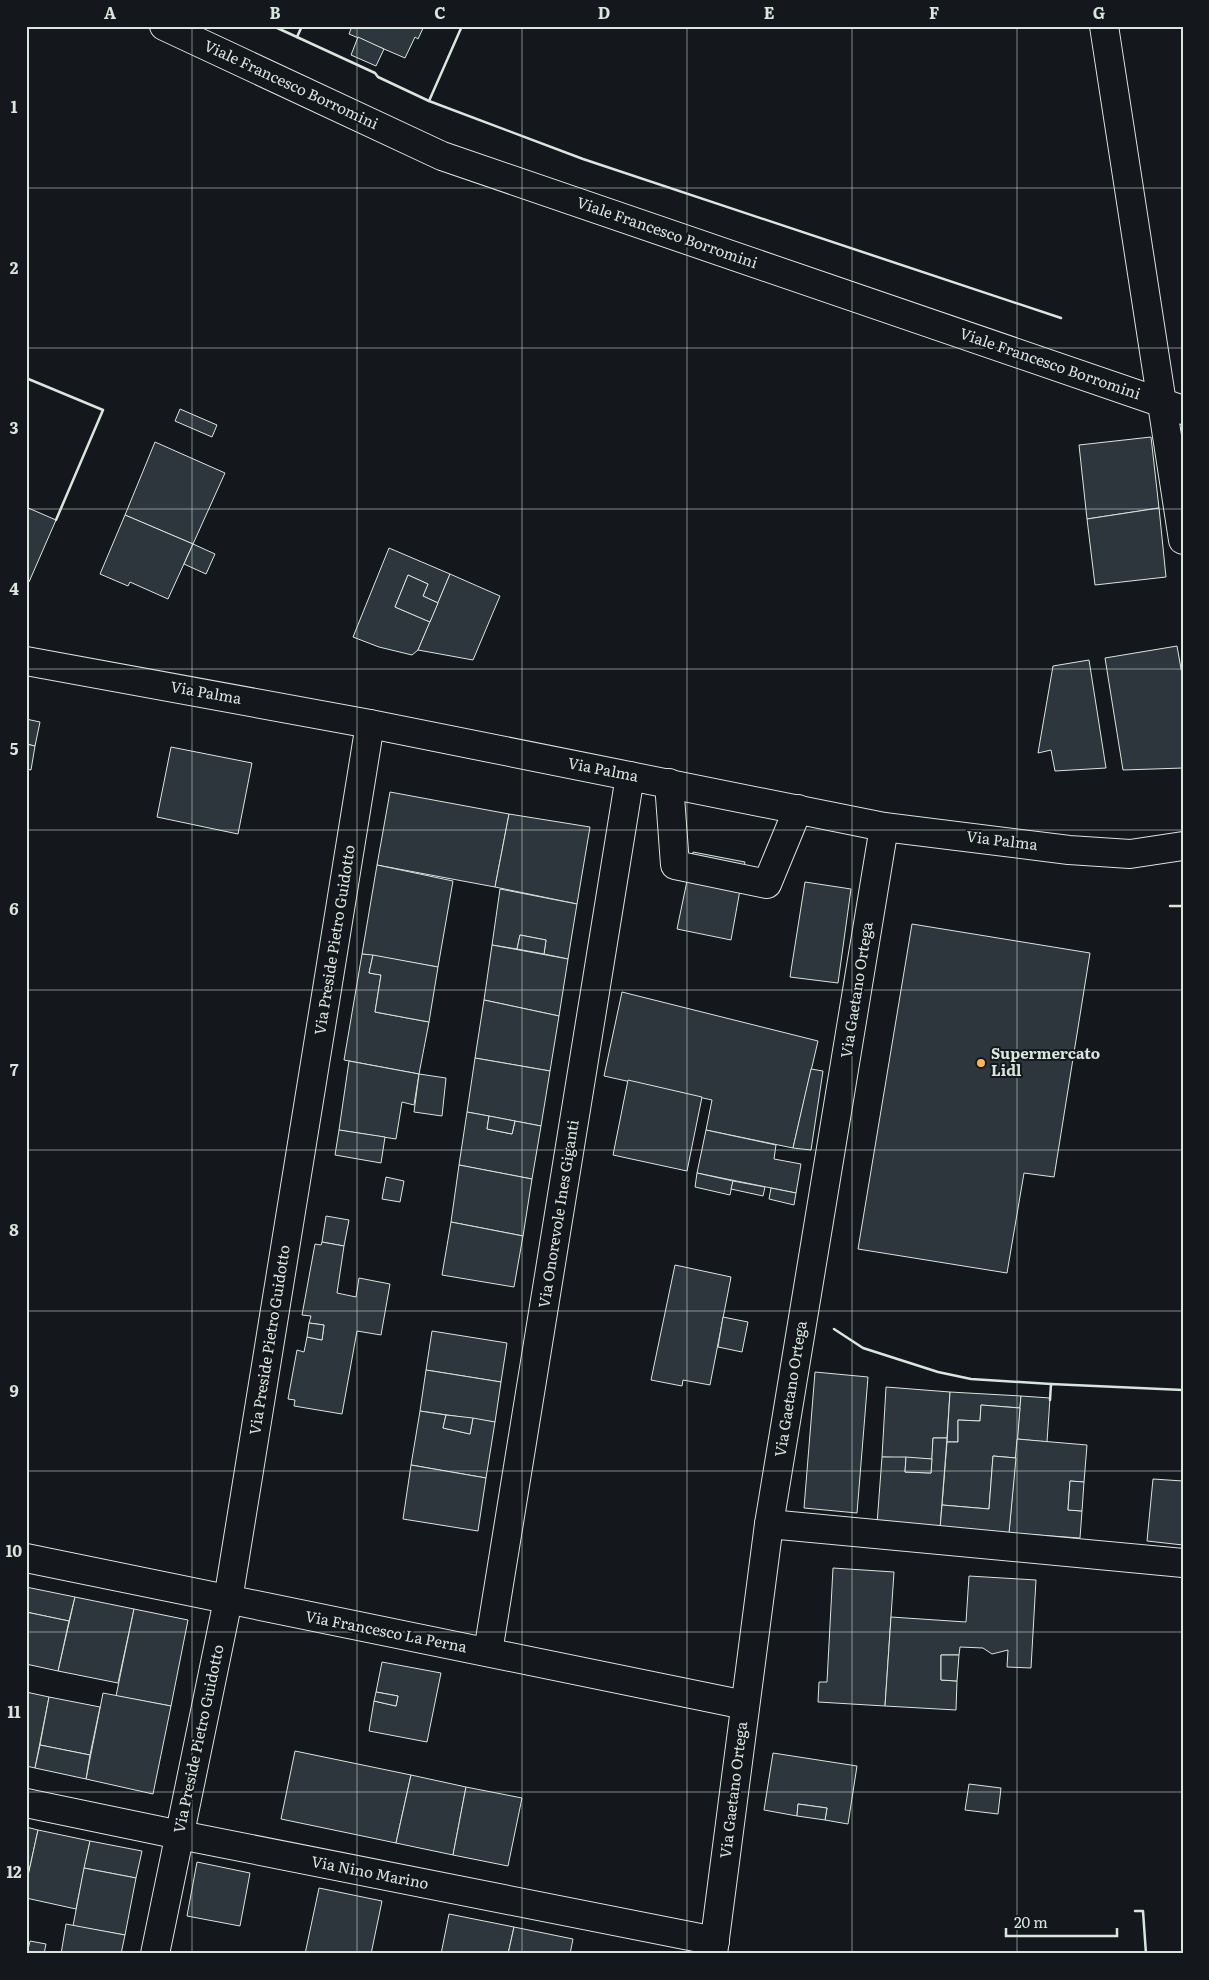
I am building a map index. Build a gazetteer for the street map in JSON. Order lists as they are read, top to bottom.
{
  "streets": {
    "street": [
      "Viale Francesco Borromini",
      "Via Palma",
      "Via Preside Pietro Guidotto",
      "Via Gaetano Ortega",
      "Via Onorevole Ines Giganti",
      "Via Francesco La Perna",
      "Via Nino Marino"
    ]
  },
  "crossings": [
    ["Via Palma", "Via Preside Pietro Guidotto"],
    ["Via Palma", "Via Gaetano Ortega"],
    ["Via Palma", "Via Onorevole Ines Giganti"],
    ["Via Preside Pietro Guidotto", "Via Francesco La Perna"],
    ["Via Preside Pietro Guidotto", "Via Nino Marino"],
    ["Via Gaetano Ortega", "Via Francesco La Perna"],
    ["Via Gaetano Ortega", "Via Nino Marino"],
    ["Via Onorevole Ines Giganti", "Via Francesco La Perna"]
  ],
  "places": ["Supermercato Lidl"],
  "scale_bar": "20 m",
  "grid": {
    "columns": [
      "A",
      "B",
      "C",
      "D",
      "E",
      "F",
      "G"
    ],
    "rows": [
      "1",
      "2",
      "3",
      "4",
      "5",
      "6",
      "7",
      "8",
      "9",
      "10",
      "11",
      "12"
    ]
  }
}
